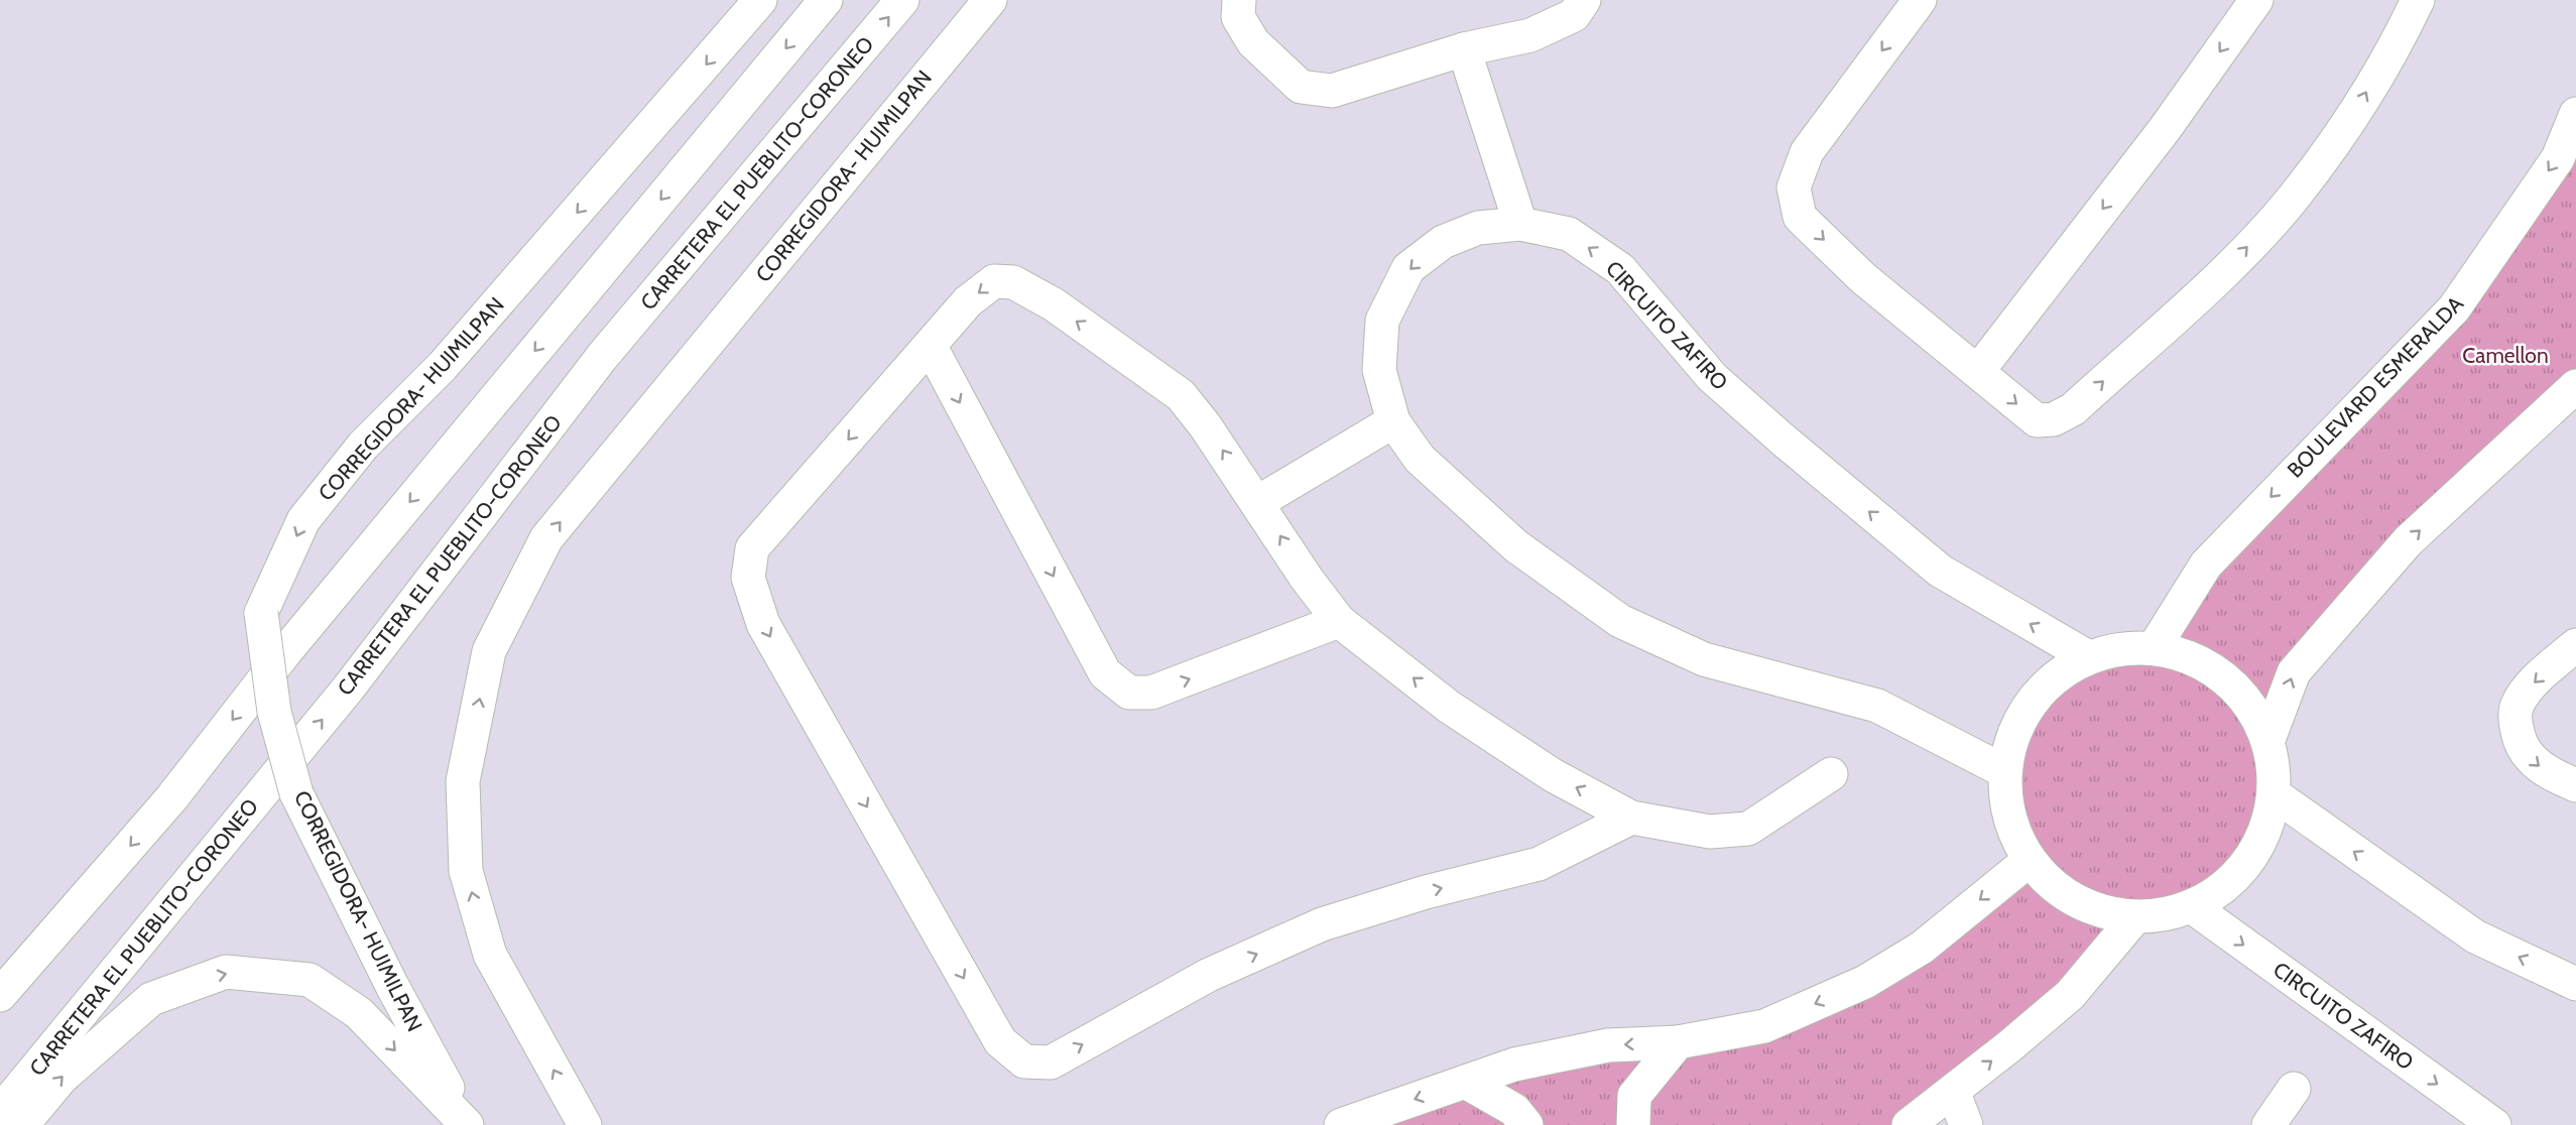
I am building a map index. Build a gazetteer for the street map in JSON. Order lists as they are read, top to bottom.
{
  "streets": {
    "street": [
      "CARRETERA EL PUEBLITO-CORONEO",
      "CORREGIDORA- HUIMILPAN",
      "CIRCUITO ZAFIRO",
      "BOULEVARD ESMERALDA"
    ]
  },
  "parks": ["Camellon"]
}
